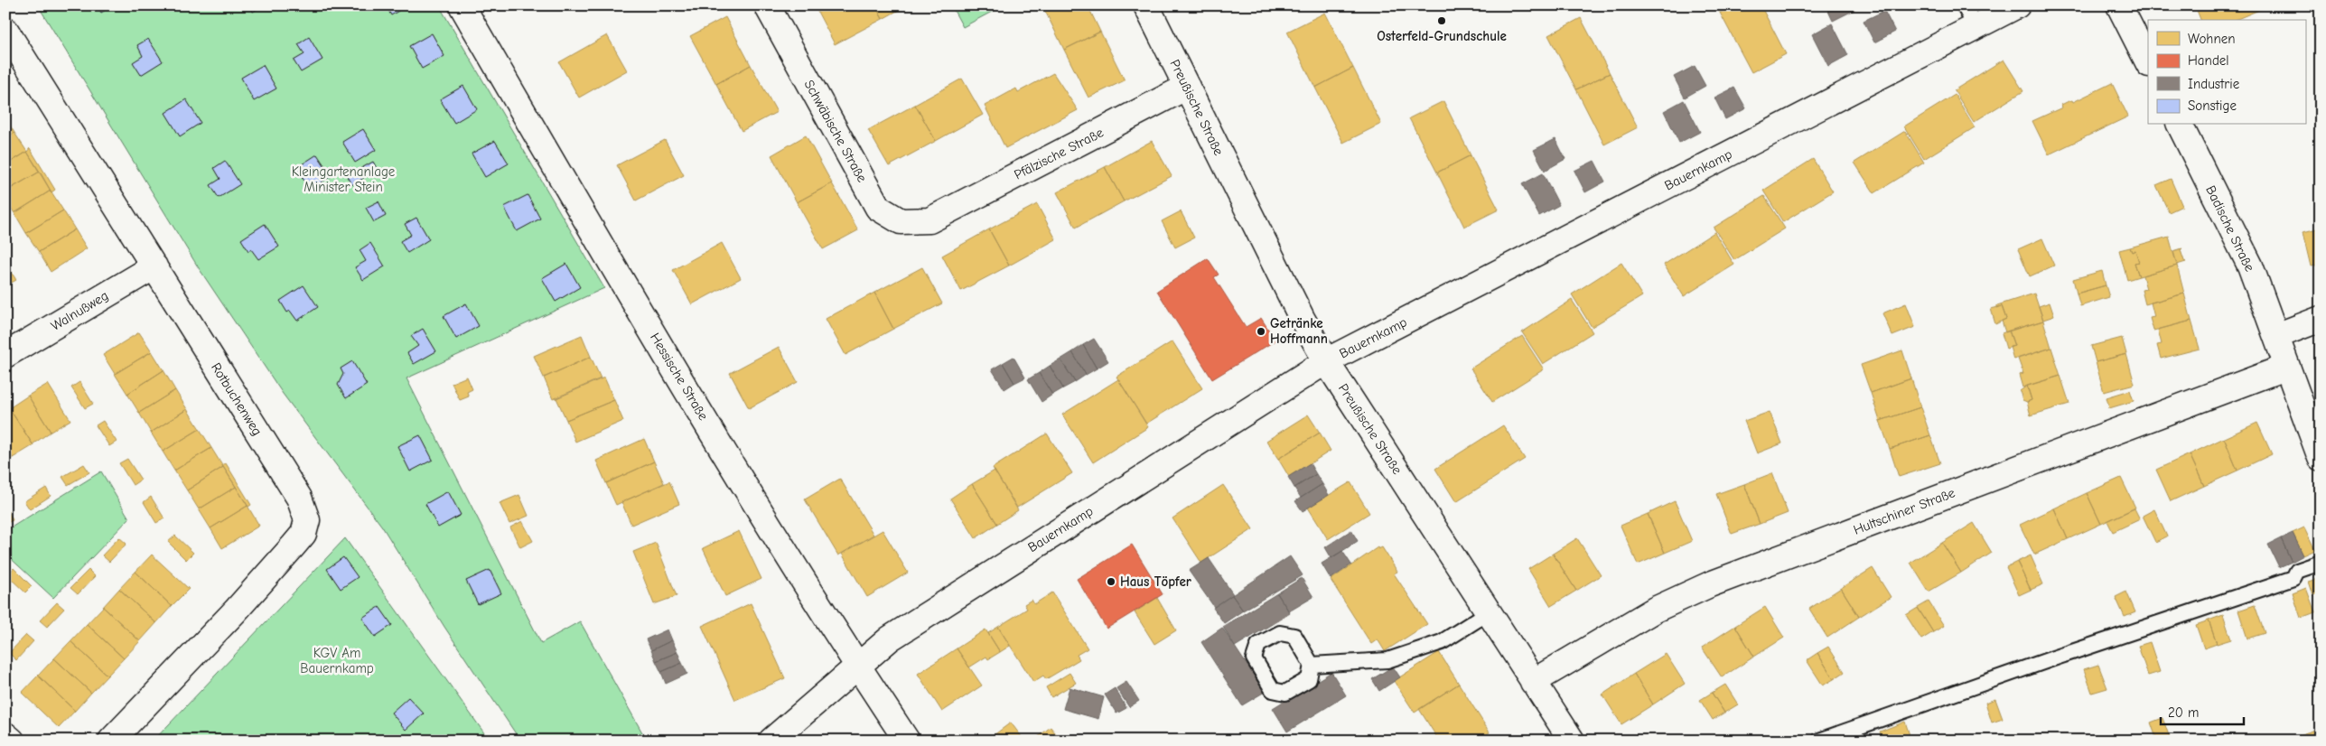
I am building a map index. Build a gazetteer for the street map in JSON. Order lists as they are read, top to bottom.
{
  "streets": {
    "street": [
      "Preußische Straße",
      "Schwäbische Straße",
      "Pfälzische Straße",
      "Bauernkamp",
      "Badische Straße",
      "Walnußweg",
      "Hessische Straße",
      "Rotbuchenweg",
      "Hultschiner Straße"
    ]
  },
  "crossings": [
    ["Preußische Straße", "Pfälzische Straße"],
    ["Preußische Straße", "Bauernkamp"],
    ["Preußische Straße", "Hultschiner Straße"],
    ["Schwäbische Straße", "Pfälzische Straße"],
    ["Bauernkamp", "Hessische Straße"],
    ["Badische Straße", "Hultschiner Straße"],
    ["Walnußweg", "Rotbuchenweg"]
  ],
  "parks": ["Kleingartenanlage Minister Stein", "KGV Am Bauernkamp"],
  "places": ["Osterfeld-Grundschule", "Getränke Hoffmann", "Haus Töpfer"],
  "legend": [
    "Wohnen",
    "Handel",
    "Industrie",
    "Sonstige"
  ],
  "scale_bar": "20 m"
}
